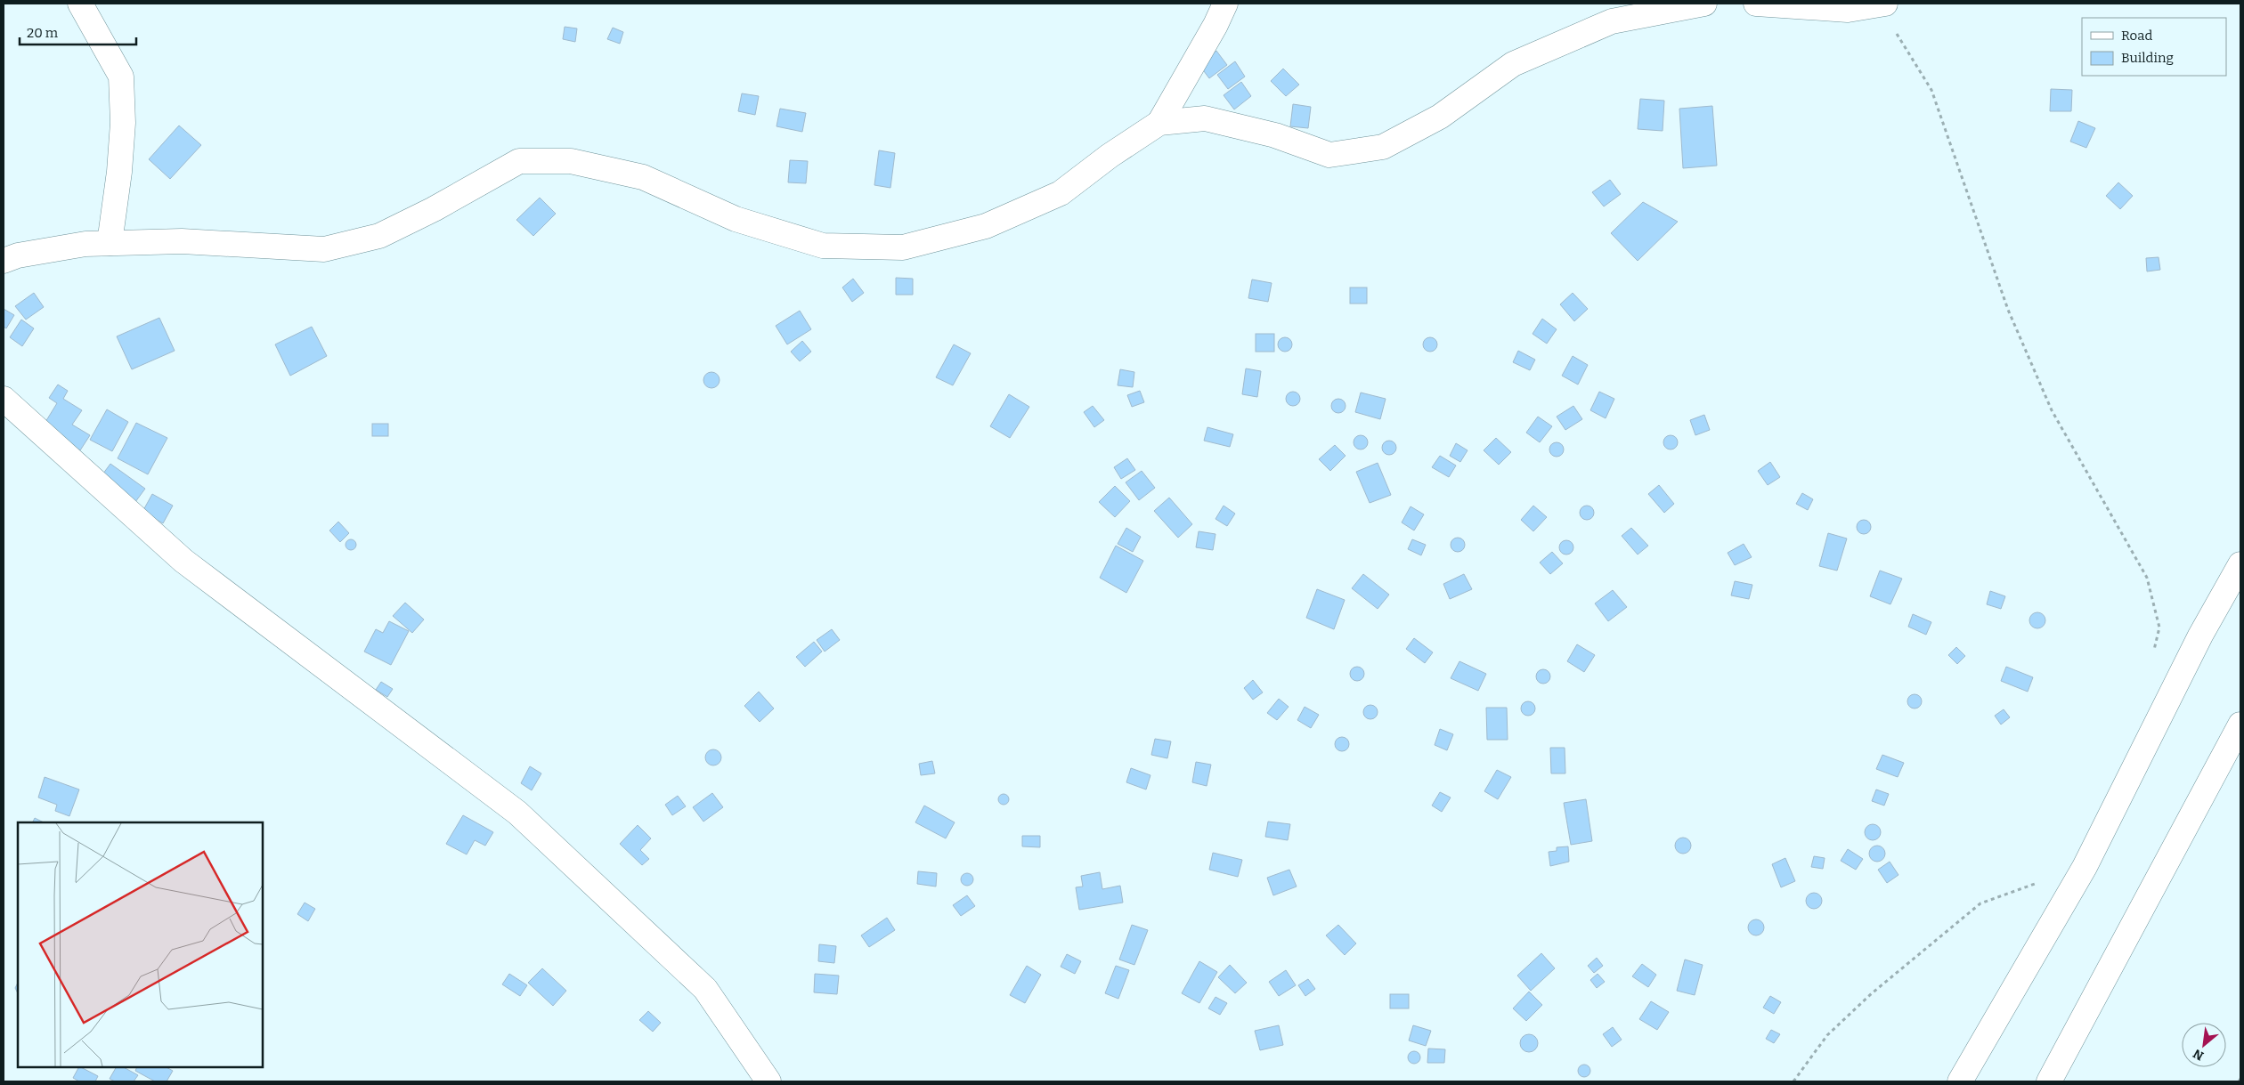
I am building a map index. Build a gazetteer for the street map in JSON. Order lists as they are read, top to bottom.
{
  "legend": ["Road", "Building"],
  "scale_bar": "20 m",
  "north": "bottom left"
}
